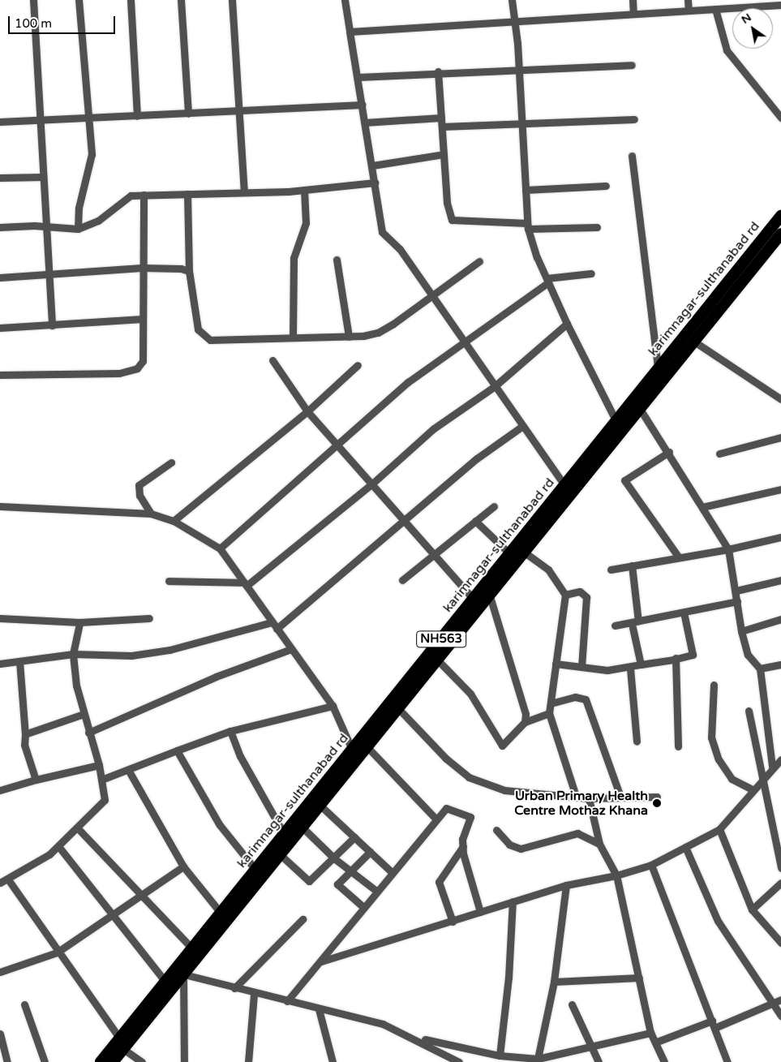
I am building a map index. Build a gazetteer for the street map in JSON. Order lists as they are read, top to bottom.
{
  "streets": {
    "highway": ["karimnagar-sulthanabad rd", "NH563"]
  },
  "crossings": [
    ["karimnagar-sulthanabad rd", "NH563"]
  ],
  "places": ["Urban Primary Health Centre Mothaz Khana"],
  "scale_bar": "100 m",
  "north": "top left"
}
